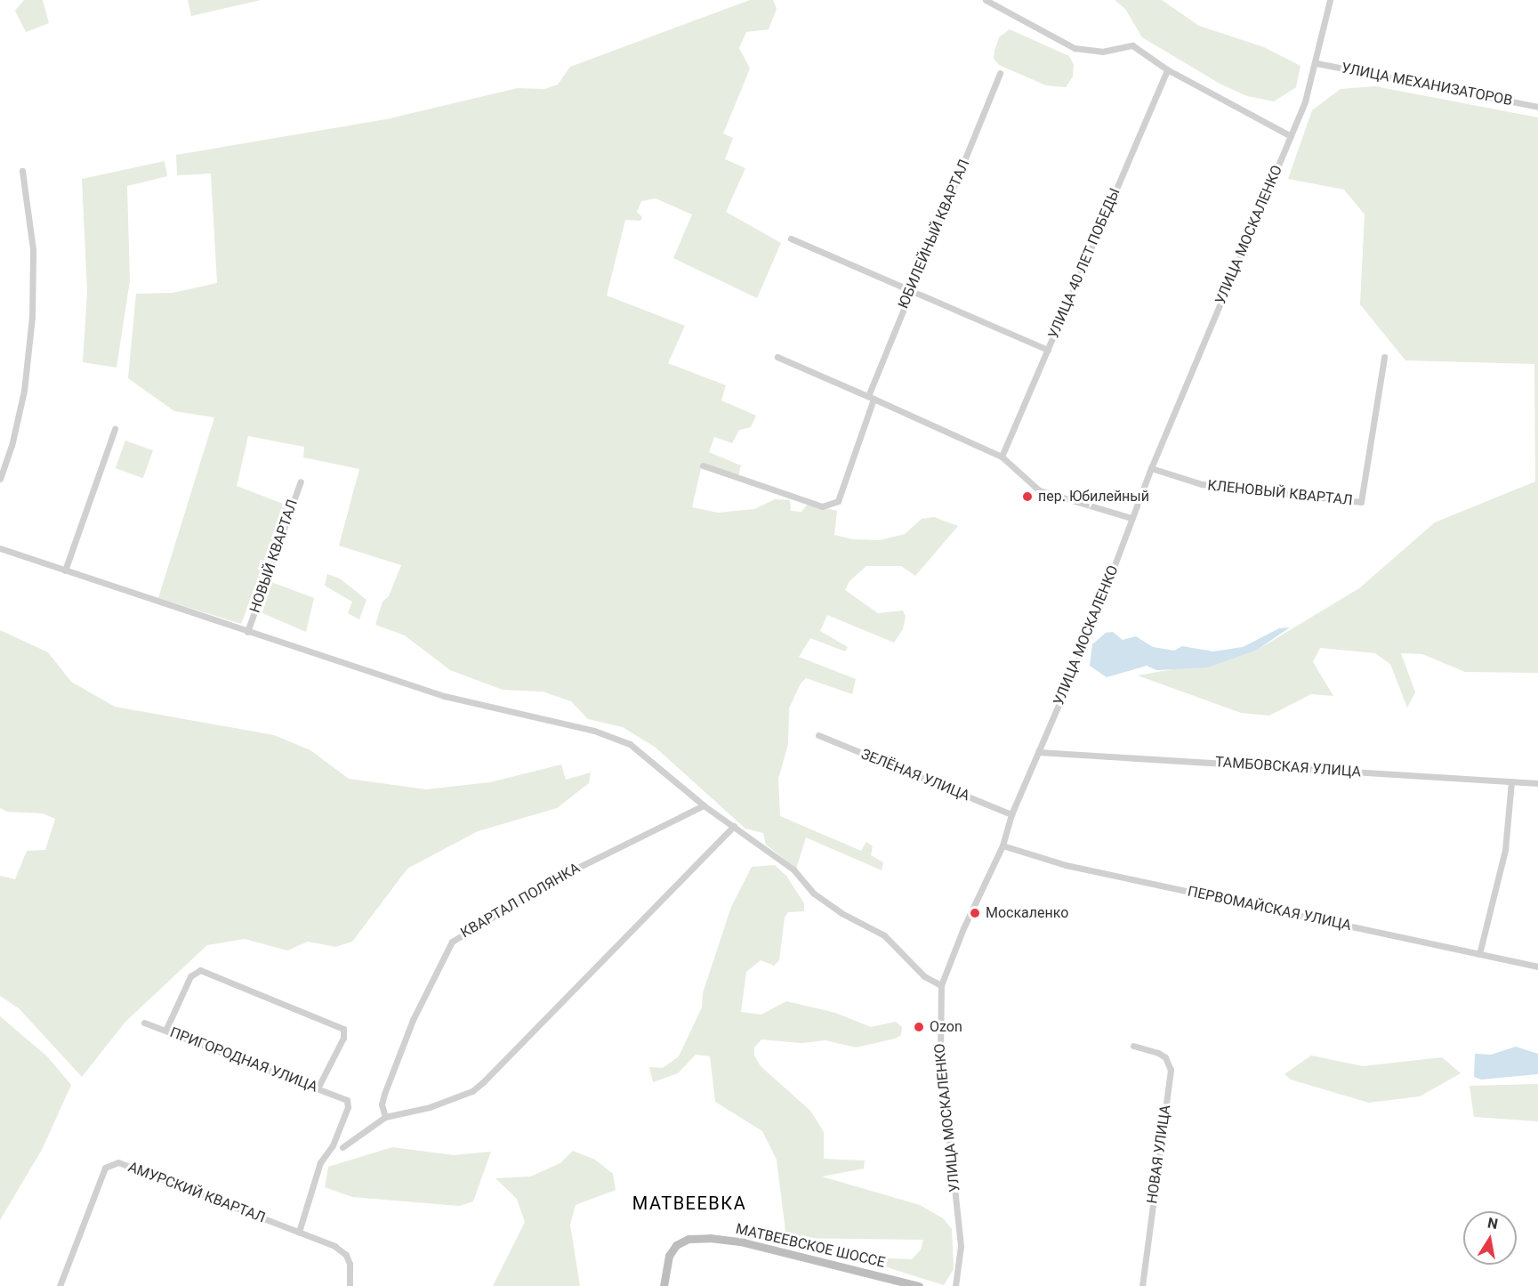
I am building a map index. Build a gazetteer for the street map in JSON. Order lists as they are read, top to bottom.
{
  "streets": {
    "main road": ["МАТВЕЕВСКОЕ ШОССЕ"],
    "street": [
      "УЛИЦА МЕХАНИЗАТОРОВ",
      "ЮБИЛЕЙНЫЙ КВАРТАЛ",
      "УЛИЦА МОСКАЛЕНКО",
      "УЛИЦА 40 ЛЕТ ПОБЕДЫ",
      "КЛЕНОВЫЙ КВАРТАЛ",
      "НОВЫЙ КВАРТАЛ",
      "ТАМБОВСКАЯ УЛИЦА",
      "ЗЕЛЁНАЯ УЛИЦА",
      "КВАРТАЛ ПОЛЯНКА",
      "ПЕРВОМАЙСКАЯ УЛИЦА",
      "ПРИГОРОДНАЯ УЛИЦА",
      "НОВАЯ УЛИЦА",
      "АМУРСКИЙ КВАРТАЛ"
    ]
  },
  "crossings": [
    ["УЛИЦА МЕХАНИЗАТОРОВ", "УЛИЦА МОСКАЛЕНКО"],
    ["УЛИЦА МОСКАЛЕНКО", "КЛЕНОВЫЙ КВАРТАЛ"],
    ["УЛИЦА МОСКАЛЕНКО", "ТАМБОВСКАЯ УЛИЦА"],
    ["УЛИЦА МОСКАЛЕНКО", "ЗЕЛЁНАЯ УЛИЦА"],
    ["УЛИЦА МОСКАЛЕНКО", "ПЕРВОМАЙСКАЯ УЛИЦА"],
    ["ПРИГОРОДНАЯ УЛИЦА", "АМУРСКИЙ КВАРТАЛ"]
  ],
  "districts": ["МАТВЕЕВКА"],
  "places": ["пер. Юбилейный", "Москаленко", "Ozon"],
  "north": "top"
}
